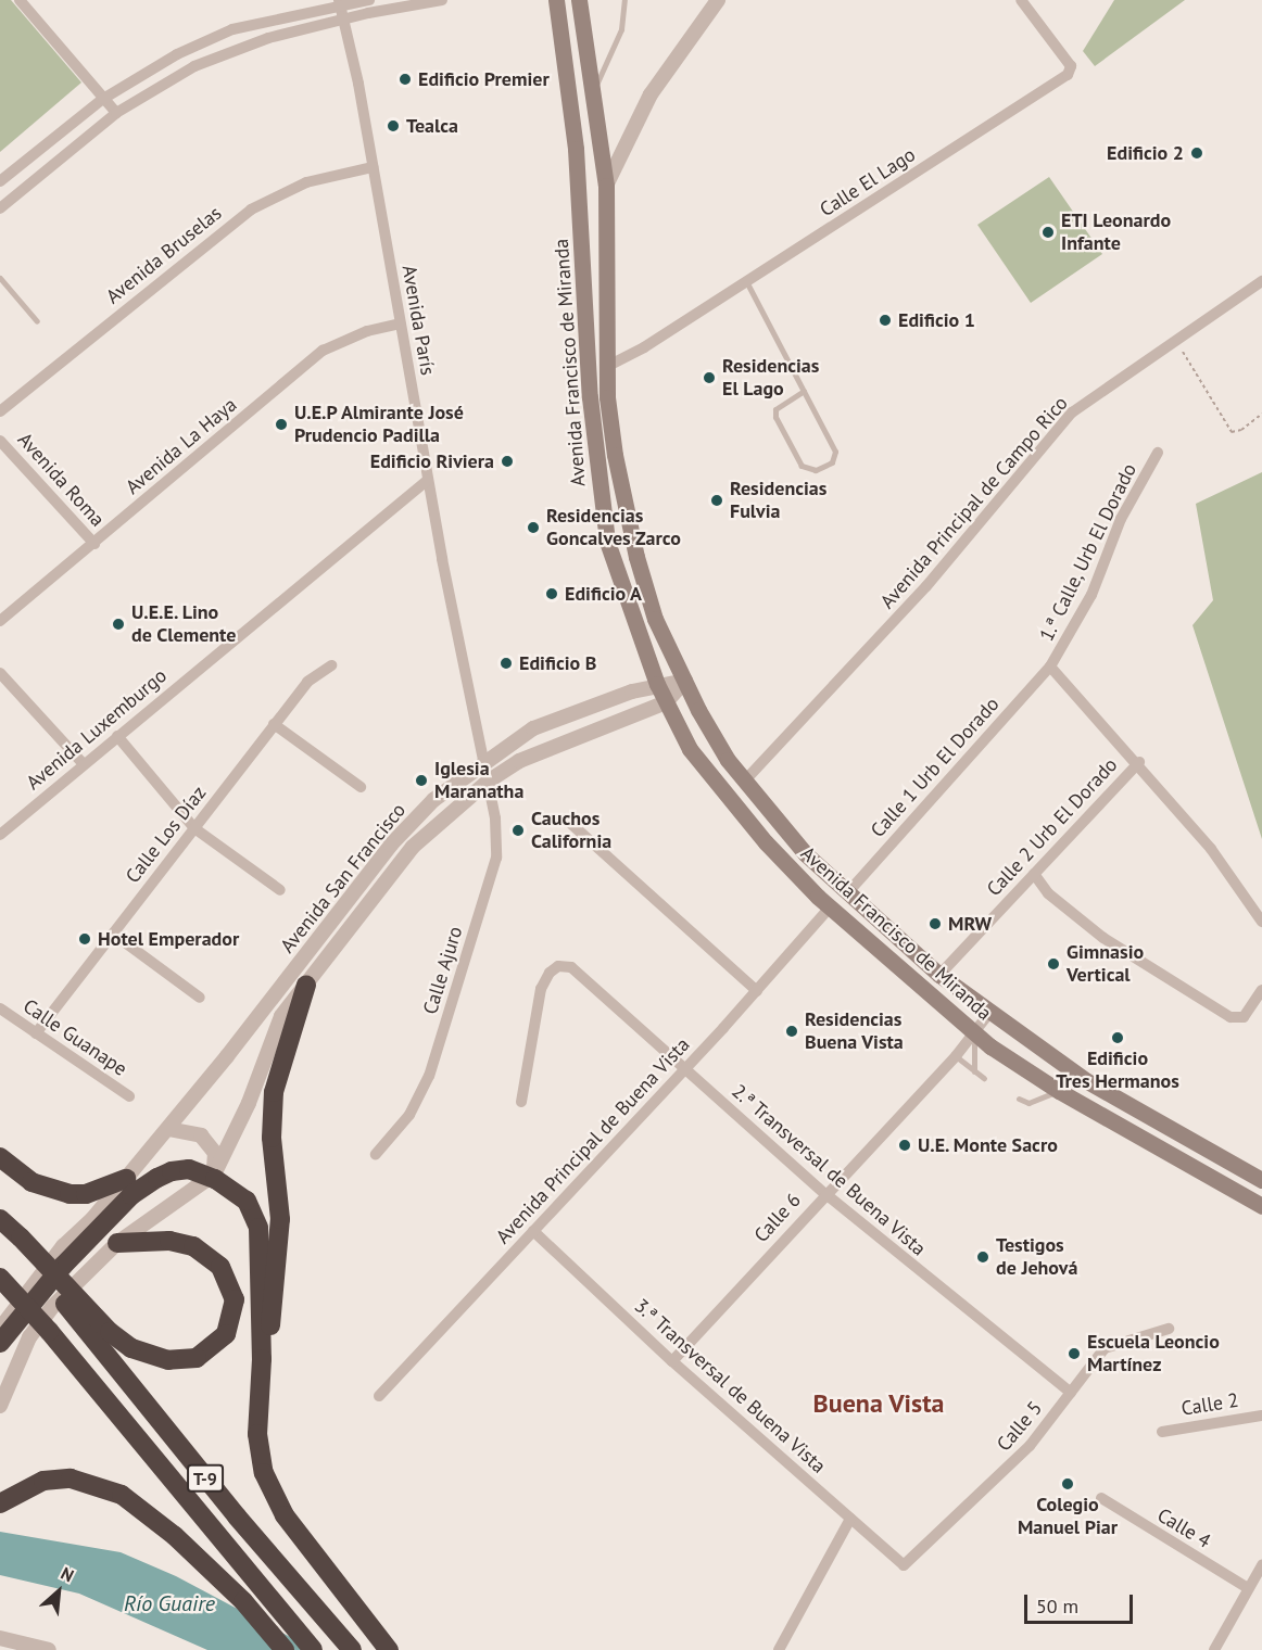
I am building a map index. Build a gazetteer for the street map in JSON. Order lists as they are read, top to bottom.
{
  "streets": {
    "highway": ["T-9"],
    "main road": ["Avenida Francisco de Miranda"],
    "street": [
      "Calle El Lago",
      "Avenida Bruselas",
      "Avenida París",
      "Avenida La Haya",
      "Avenida Roma",
      "Avenida Principal de Campo Rico",
      "1.ª Calle, Urb El Dorado",
      "Avenida Luxemburgo",
      "Calle 1 Urb El Dorado",
      "Calle 2 Urb El Dorado",
      "Calle Los Díaz",
      "Avenida San Francisco",
      "Calle Ajuro",
      "Calle Guanape",
      "Avenida Principal de Buena Vista",
      "2.ª Transversal de Buena Vista",
      "Calle 6",
      "3.ª Transversal de Buena Vista",
      "Calle 2",
      "Calle 5",
      "Calle 4"
    ]
  },
  "crossings": [
    ["Calle El Lago", "Avenida Francisco de Miranda"],
    ["Avenida Bruselas", "Avenida París"],
    ["Avenida París", "Avenida La Haya"],
    ["Avenida París", "Avenida Luxemburgo"],
    ["Avenida París", "Avenida San Francisco"],
    ["Avenida París", "Calle Ajuro"],
    ["Avenida Francisco de Miranda", "Avenida Principal de Campo Rico"],
    ["Avenida Francisco de Miranda", "Calle 1 Urb El Dorado"],
    ["Avenida Francisco de Miranda", "Calle 2 Urb El Dorado"],
    ["Avenida Francisco de Miranda", "Avenida San Francisco"],
    ["Avenida Francisco de Miranda", "Avenida Principal de Buena Vista"],
    ["Avenida Francisco de Miranda", "Calle 6"],
    ["Avenida La Haya", "Avenida Roma"],
    ["1.ª Calle, Urb El Dorado", "Calle 1 Urb El Dorado"],
    ["Calle Los Díaz", "Calle Guanape"],
    ["Avenida San Francisco", "Calle Ajuro"],
    ["Avenida Principal de Buena Vista", "2.ª Transversal de Buena Vista"],
    ["Avenida Principal de Buena Vista", "3.ª Transversal de Buena Vista"],
    ["2.ª Transversal de Buena Vista", "Calle 6"],
    ["2.ª Transversal de Buena Vista", "Calle 5"],
    ["Calle 6", "3.ª Transversal de Buena Vista"],
    ["3.ª Transversal de Buena Vista", "Calle 5"]
  ],
  "districts": ["Buena Vista"],
  "water": ["Río Guaire"],
  "places": [
    "Edificio Premier",
    "Tealca",
    "Edificio 2",
    "ETI Leonardo Infante",
    "Edificio 1",
    "Residencias El Lago",
    "U.E.P Almirante José Prudencio Padilla",
    "Edificio Riviera",
    "Residencias Fulvia",
    "Residencias Goncalves Zarco",
    "Edificio A",
    "U.E.E. Lino de Clemente",
    "Edificio B",
    "Iglesia Maranatha",
    "Cauchos California",
    "MRW",
    "Hotel Emperador",
    "Gimnasio Vertical",
    "Residencias Buena Vista",
    "Edificio Tres Hermanos",
    "U.E. Monte Sacro",
    "Testigos de Jehová",
    "Escuela Leoncio Martínez",
    "Colegio Manuel Piar"
  ],
  "scale_bar": "50 m",
  "north": "top right"
}
